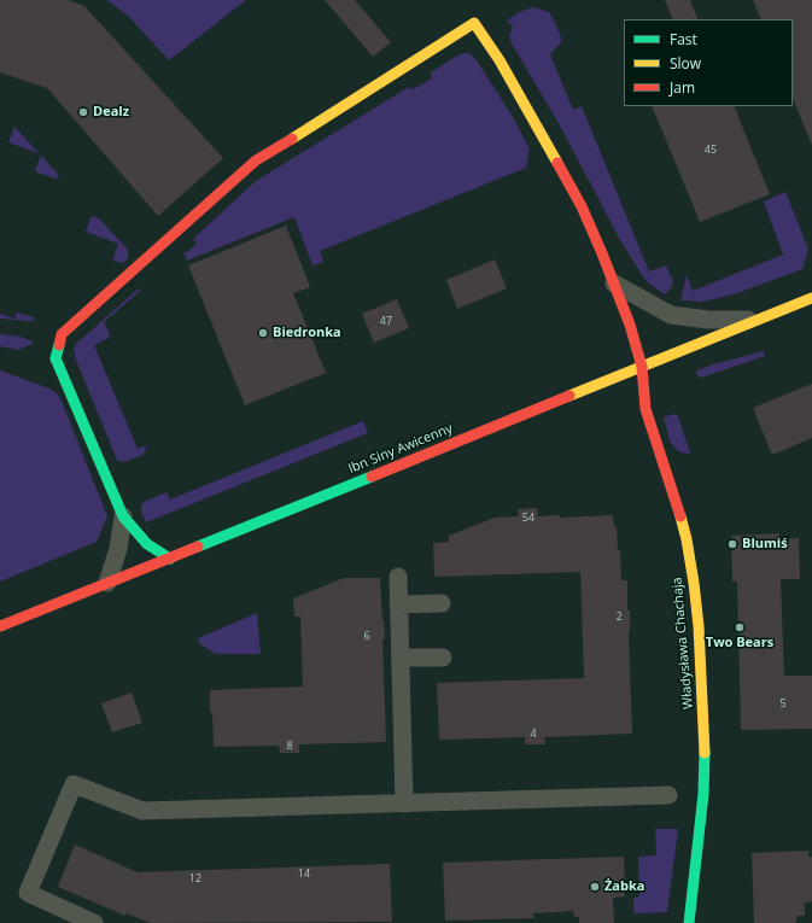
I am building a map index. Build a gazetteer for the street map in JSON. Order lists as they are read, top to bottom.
{
  "streets": {
    "street": ["Ibn Siny Awicenny", "Władysława Chachaja"]
  },
  "crossings": [
    ["Ibn Siny Awicenny", "Władysława Chachaja"]
  ],
  "places": [
    "Dealz",
    "Biedronka",
    "Blumiś",
    "Two Bears",
    "Żabka"
  ],
  "house_numbers": [
    "45",
    "47",
    "54",
    "2",
    "6",
    "5",
    "4",
    "8",
    "14",
    "12"
  ],
  "legend": ["Fast", "Slow", "Jam"]
}
